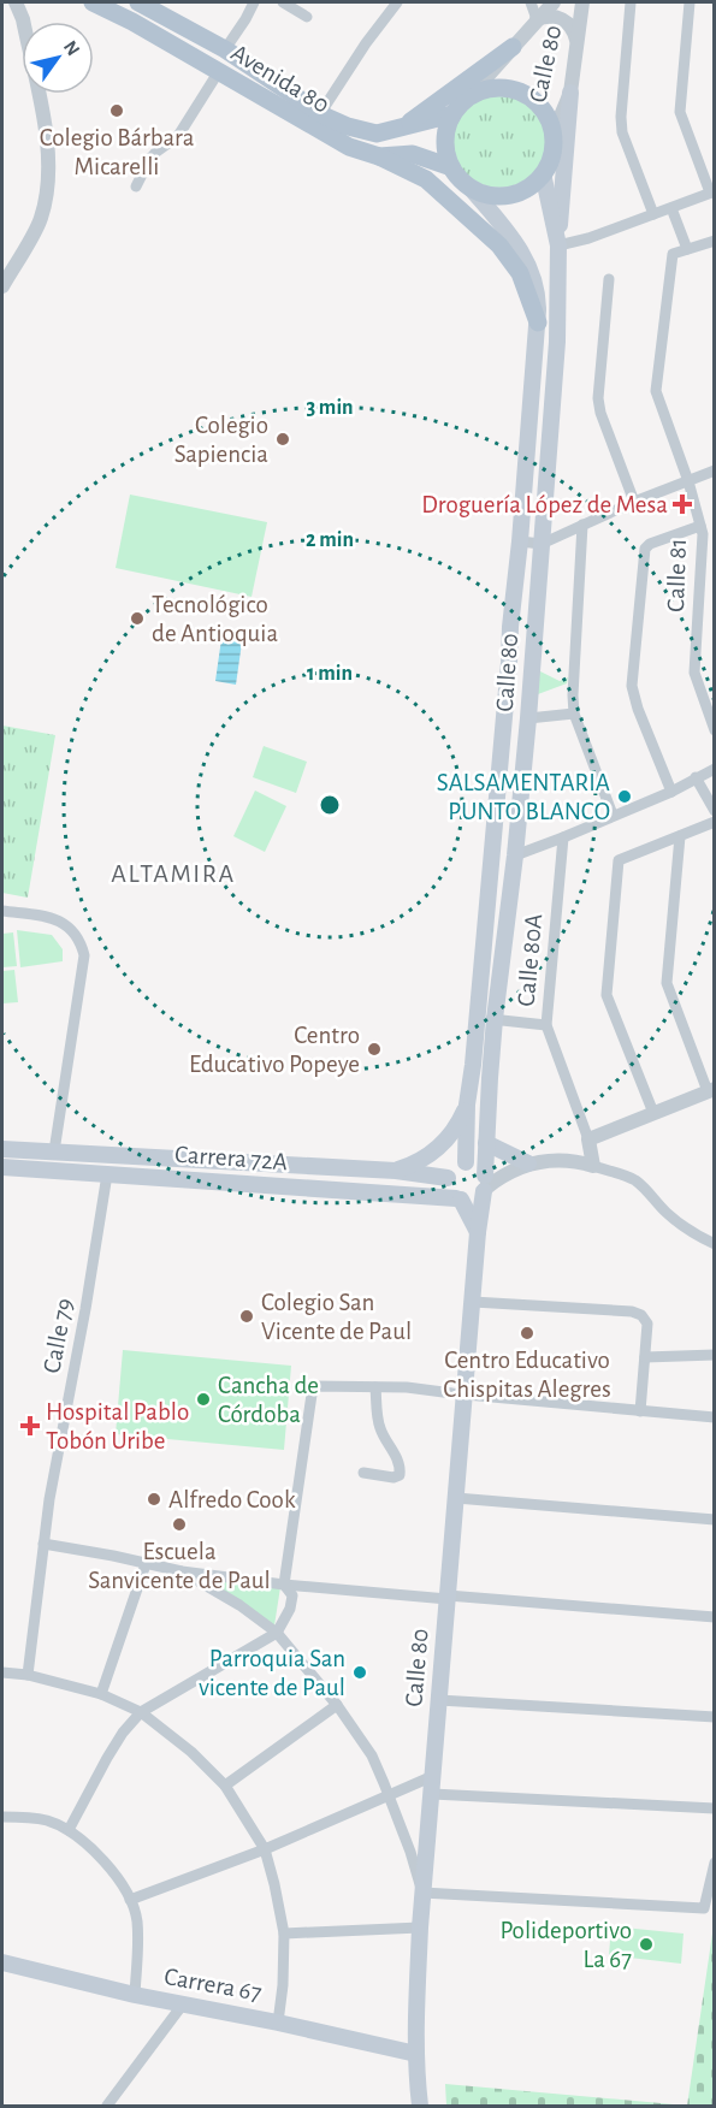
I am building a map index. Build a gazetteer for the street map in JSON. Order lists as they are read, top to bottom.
{
  "streets": {
    "main road": [
      "Calle 80",
      "Avenida 80",
      "Carrera 72A",
      "Carrera 67"
    ],
    "street": ["Calle 81", "Calle 80A", "Calle 79"]
  },
  "crossings": [
    ["Calle 80", "Avenida 80"],
    ["Calle 80", "Carrera 72A"],
    ["Calle 80", "Carrera 67"],
    ["Carrera 72A", "Calle 79"]
  ],
  "districts": ["ALTAMIRA"],
  "places": {
    "other": [
      "Colegio Bárbara Micarelli",
      "Colegio Sapiencia",
      "Tecnológico de Antioquia",
      "SALSAMENTARIA PUNTO BLANCO",
      "Centro Educativo Popeye",
      "Colegio San Vicente de Paul",
      "Centro Educativo Chispitas Alegres",
      "Cancha de Córdoba",
      "Alfredo Cook",
      "Escuela Sanvicente de Paul",
      "Parroquia San vicente de Paul",
      "Polideportivo La 67"
    ],
    "health": ["Droguería López de Mesa", "Hospital Pablo Tobón Uribe"]
  },
  "north": "top right",
  "rings": ["3 min", "2 min", "1 min"]
}
